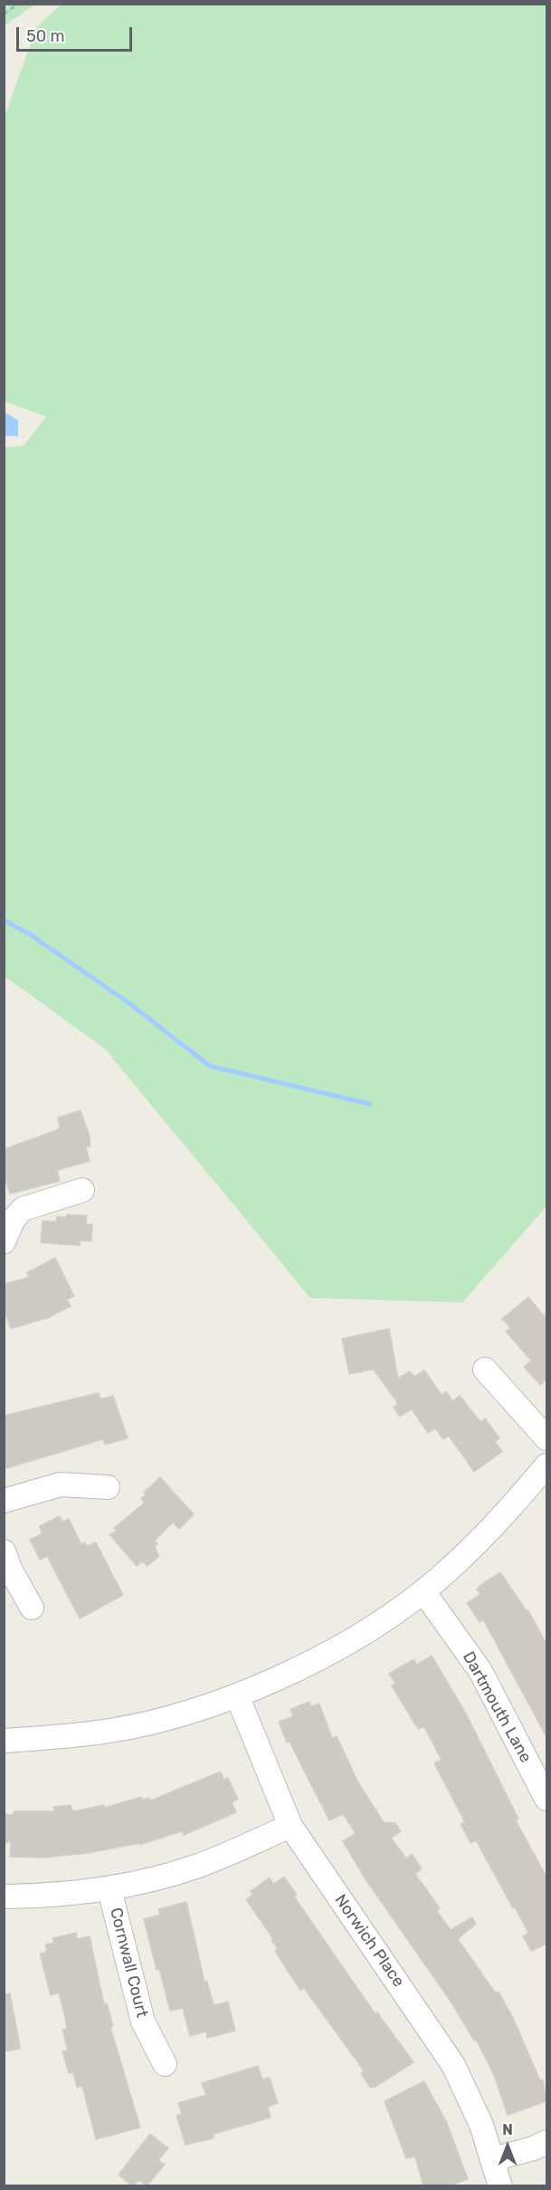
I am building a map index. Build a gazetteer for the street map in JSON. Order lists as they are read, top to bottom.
{
  "streets": {
    "street": ["Dartmouth Lane", "Norwich Place", "Cornwall Court"]
  },
  "scale_bar": "50 m",
  "north": "top"
}
